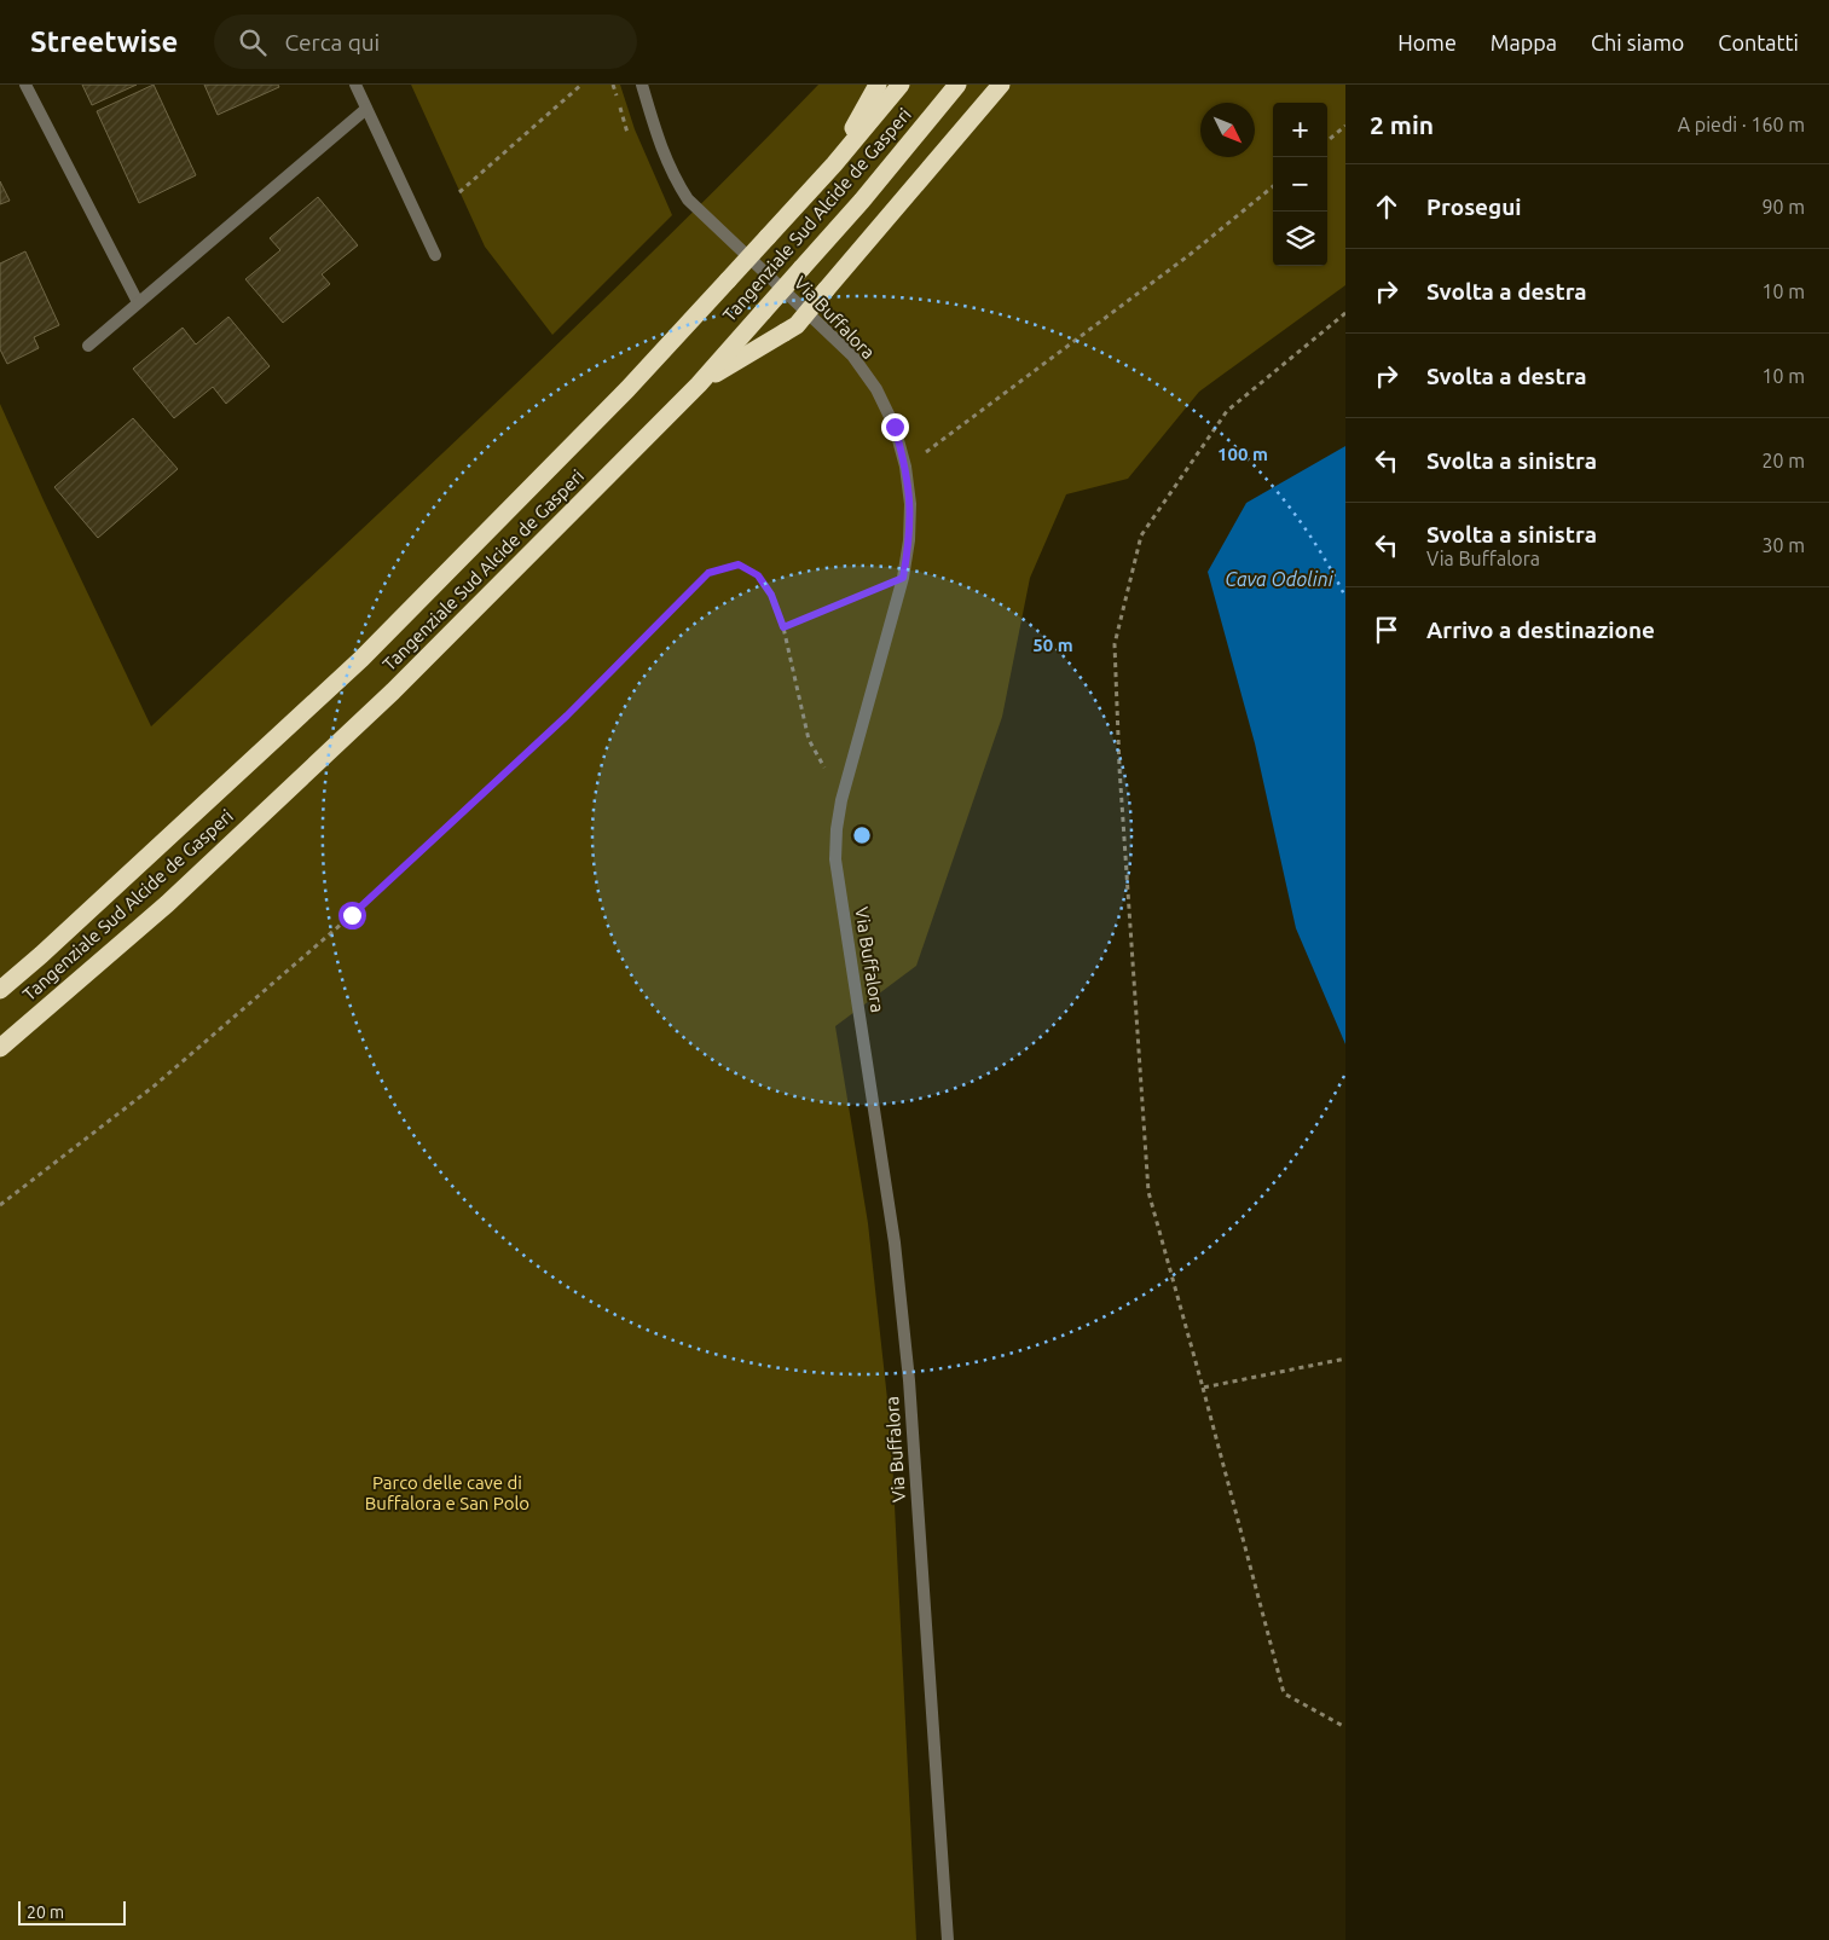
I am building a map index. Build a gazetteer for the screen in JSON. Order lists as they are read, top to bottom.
{
  "streets": {
    "highway": ["Tangenziale Sud Alcide de Gasperi"],
    "street": ["Via Buffalora"]
  },
  "water": ["Cava Odolini"],
  "parks": ["Parco delle cave di Buffalora e San Polo"],
  "scale_bar": "20 m",
  "north": "bottom right",
  "page": {
    "header": "Streetwise",
    "search": "Cerca qui",
    "nav": [
      "Home",
      "Mappa",
      "Chi siamo",
      "Contatti"
    ],
    "heading": ["2 min", "A piedi · 160 m"],
    "map_buttons": ["+", "−"],
    "list": [
      ["Prosegui", "90 m"],
      ["Svolta a destra", "10 m"],
      ["Svolta a destra", "10 m"],
      ["Svolta a sinistra", "20 m"],
      ["Svolta a sinistra", "Via Buffalora", "30 m"],
      "Arrivo a destinazione"
    ],
    "scale": "20 m"
  },
  "rings": ["100 m", "50 m"]
}
